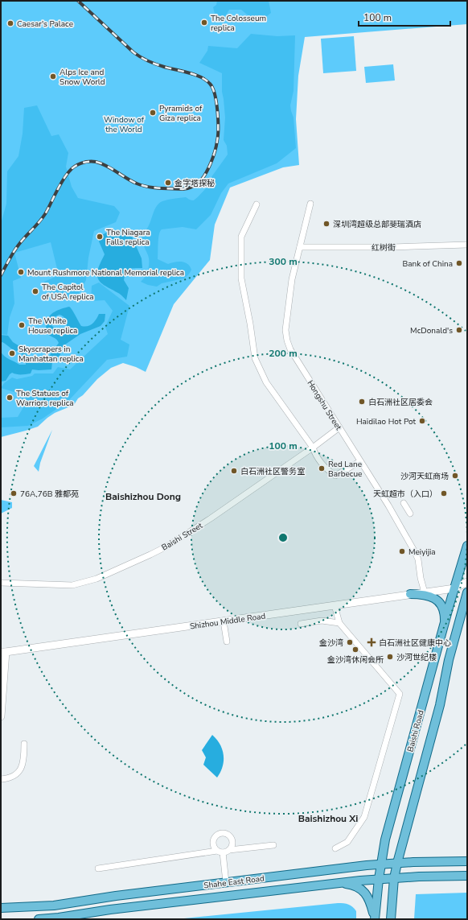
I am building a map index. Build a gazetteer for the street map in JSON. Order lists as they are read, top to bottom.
{
  "streets": {
    "main road": ["Baishi Road", "Shahe East Road"],
    "street": [
      "红树街",
      "Hongshu Street",
      "Baishi Street",
      "Shizhou Middle Road"
    ]
  },
  "crossings": [
    ["红树街", "Hongshu Street"],
    ["Hongshu Street", "Baishi Street"],
    ["Hongshu Street", "Shizhou Middle Road"],
    ["Shizhou Middle Road", "Baishi Road"],
    ["Baishi Road", "Shahe East Road"]
  ],
  "districts": ["Baishizhou Dong", "Baishizhou Xi"],
  "parks": ["Window of the World"],
  "places": {
    "other": [
      "The Colosseum replica",
      "Caesar's Palace",
      "Alps Ice and Snow World",
      "Pyramids of Giza replica",
      "金字塔探秘",
      "深圳湾超级总部斐瑞酒店",
      "The Niagara Falls replica",
      "Bank of China",
      "Mount Rushmore National Memorial replica",
      "The Capitol of USA replica",
      "The White House replica",
      "McDonald's",
      "Skyscrapers in Manhattan replica",
      "The Statues of Warriors replica",
      "白石洲社区居委会",
      "Haidilao Hot Pot",
      "Red Lane Barbecue",
      "白石洲社区警务室",
      "沙河天虹商场",
      "76A,76B 雅都苑",
      "天虹超市（入口）",
      "Meiyijia",
      "金沙湾",
      "金沙湾休闲会所",
      "沙河世纪楼"
    ],
    "health": ["白石洲社区健康中心"]
  },
  "scale_bar": "100 m",
  "rings": ["300 m", "200 m", "100 m"]
}
